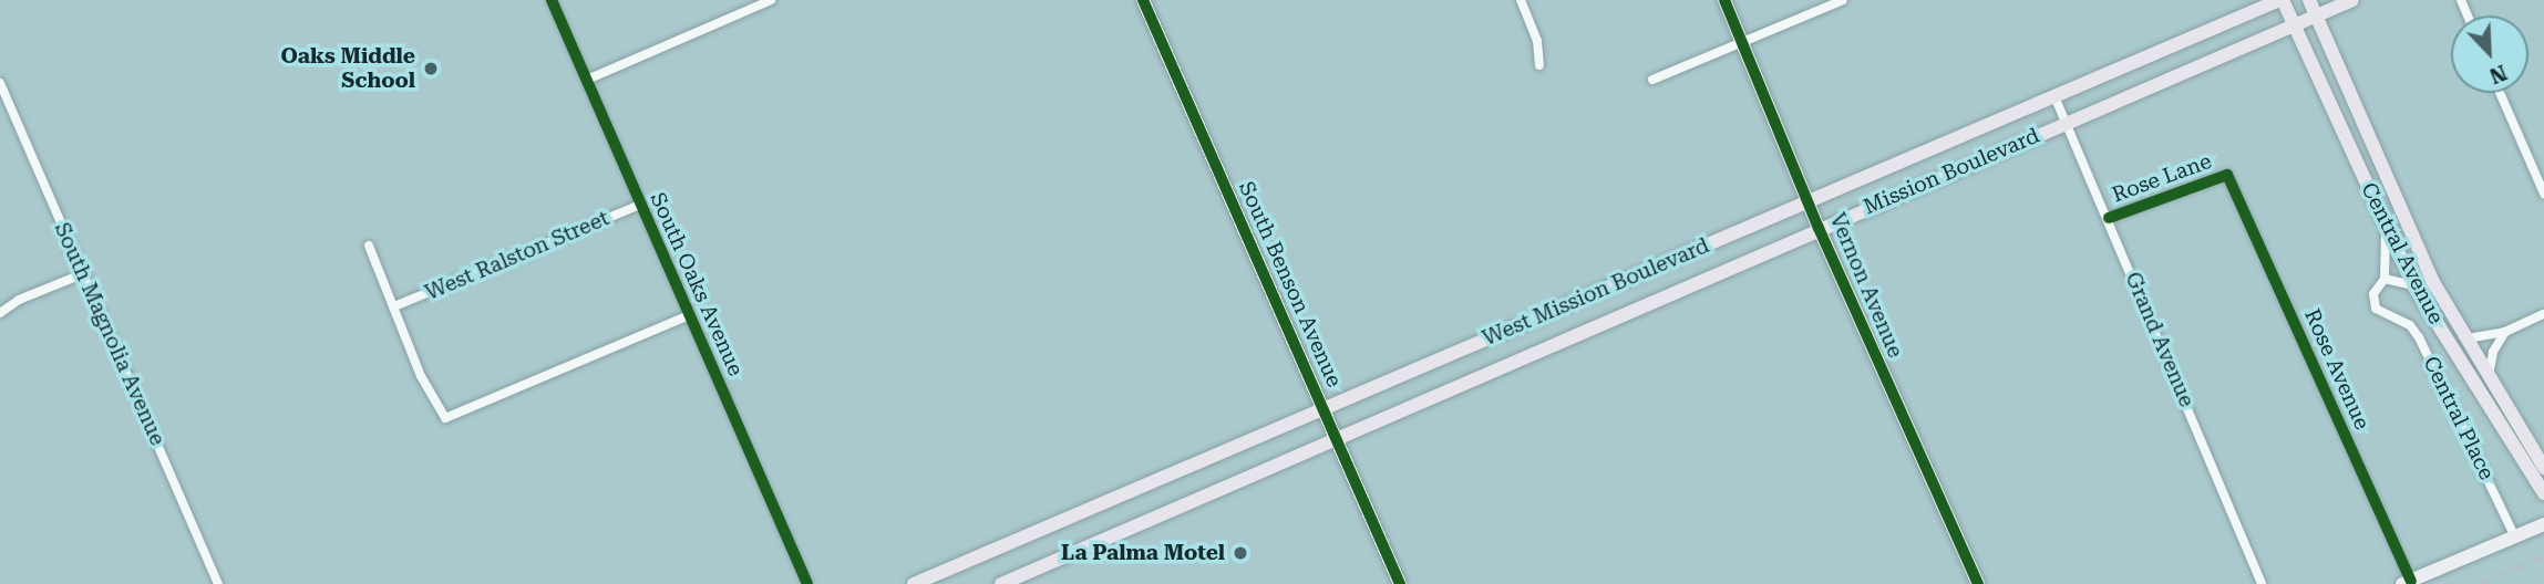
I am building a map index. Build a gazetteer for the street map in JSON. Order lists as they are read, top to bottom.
{
  "streets": {
    "main road": ["Mission Boulevard", "Central Avenue", "West Mission Boulevard"],
    "street": [
      "Rose Lane",
      "West Ralston Street",
      "South Oaks Avenue",
      "South Benson Avenue",
      "Vernon Avenue",
      "South Magnolia Avenue",
      "Grand Avenue",
      "Rose Avenue",
      "Central Place"
    ]
  },
  "crossings": [
    ["Mission Boulevard", "Central Avenue"],
    ["Mission Boulevard", "South Benson Avenue"],
    ["Mission Boulevard", "Vernon Avenue"],
    ["Mission Boulevard", "Grand Avenue"],
    ["Rose Lane", "Grand Avenue"],
    ["Rose Lane", "Rose Avenue"],
    ["Central Avenue", "West Mission Boulevard"],
    ["West Ralston Street", "South Oaks Avenue"],
    ["South Benson Avenue", "West Mission Boulevard"],
    ["Vernon Avenue", "West Mission Boulevard"],
    ["West Mission Boulevard", "Grand Avenue"]
  ],
  "places": ["Oaks Middle School", "La Palma Motel"],
  "north": "bottom right"
}
